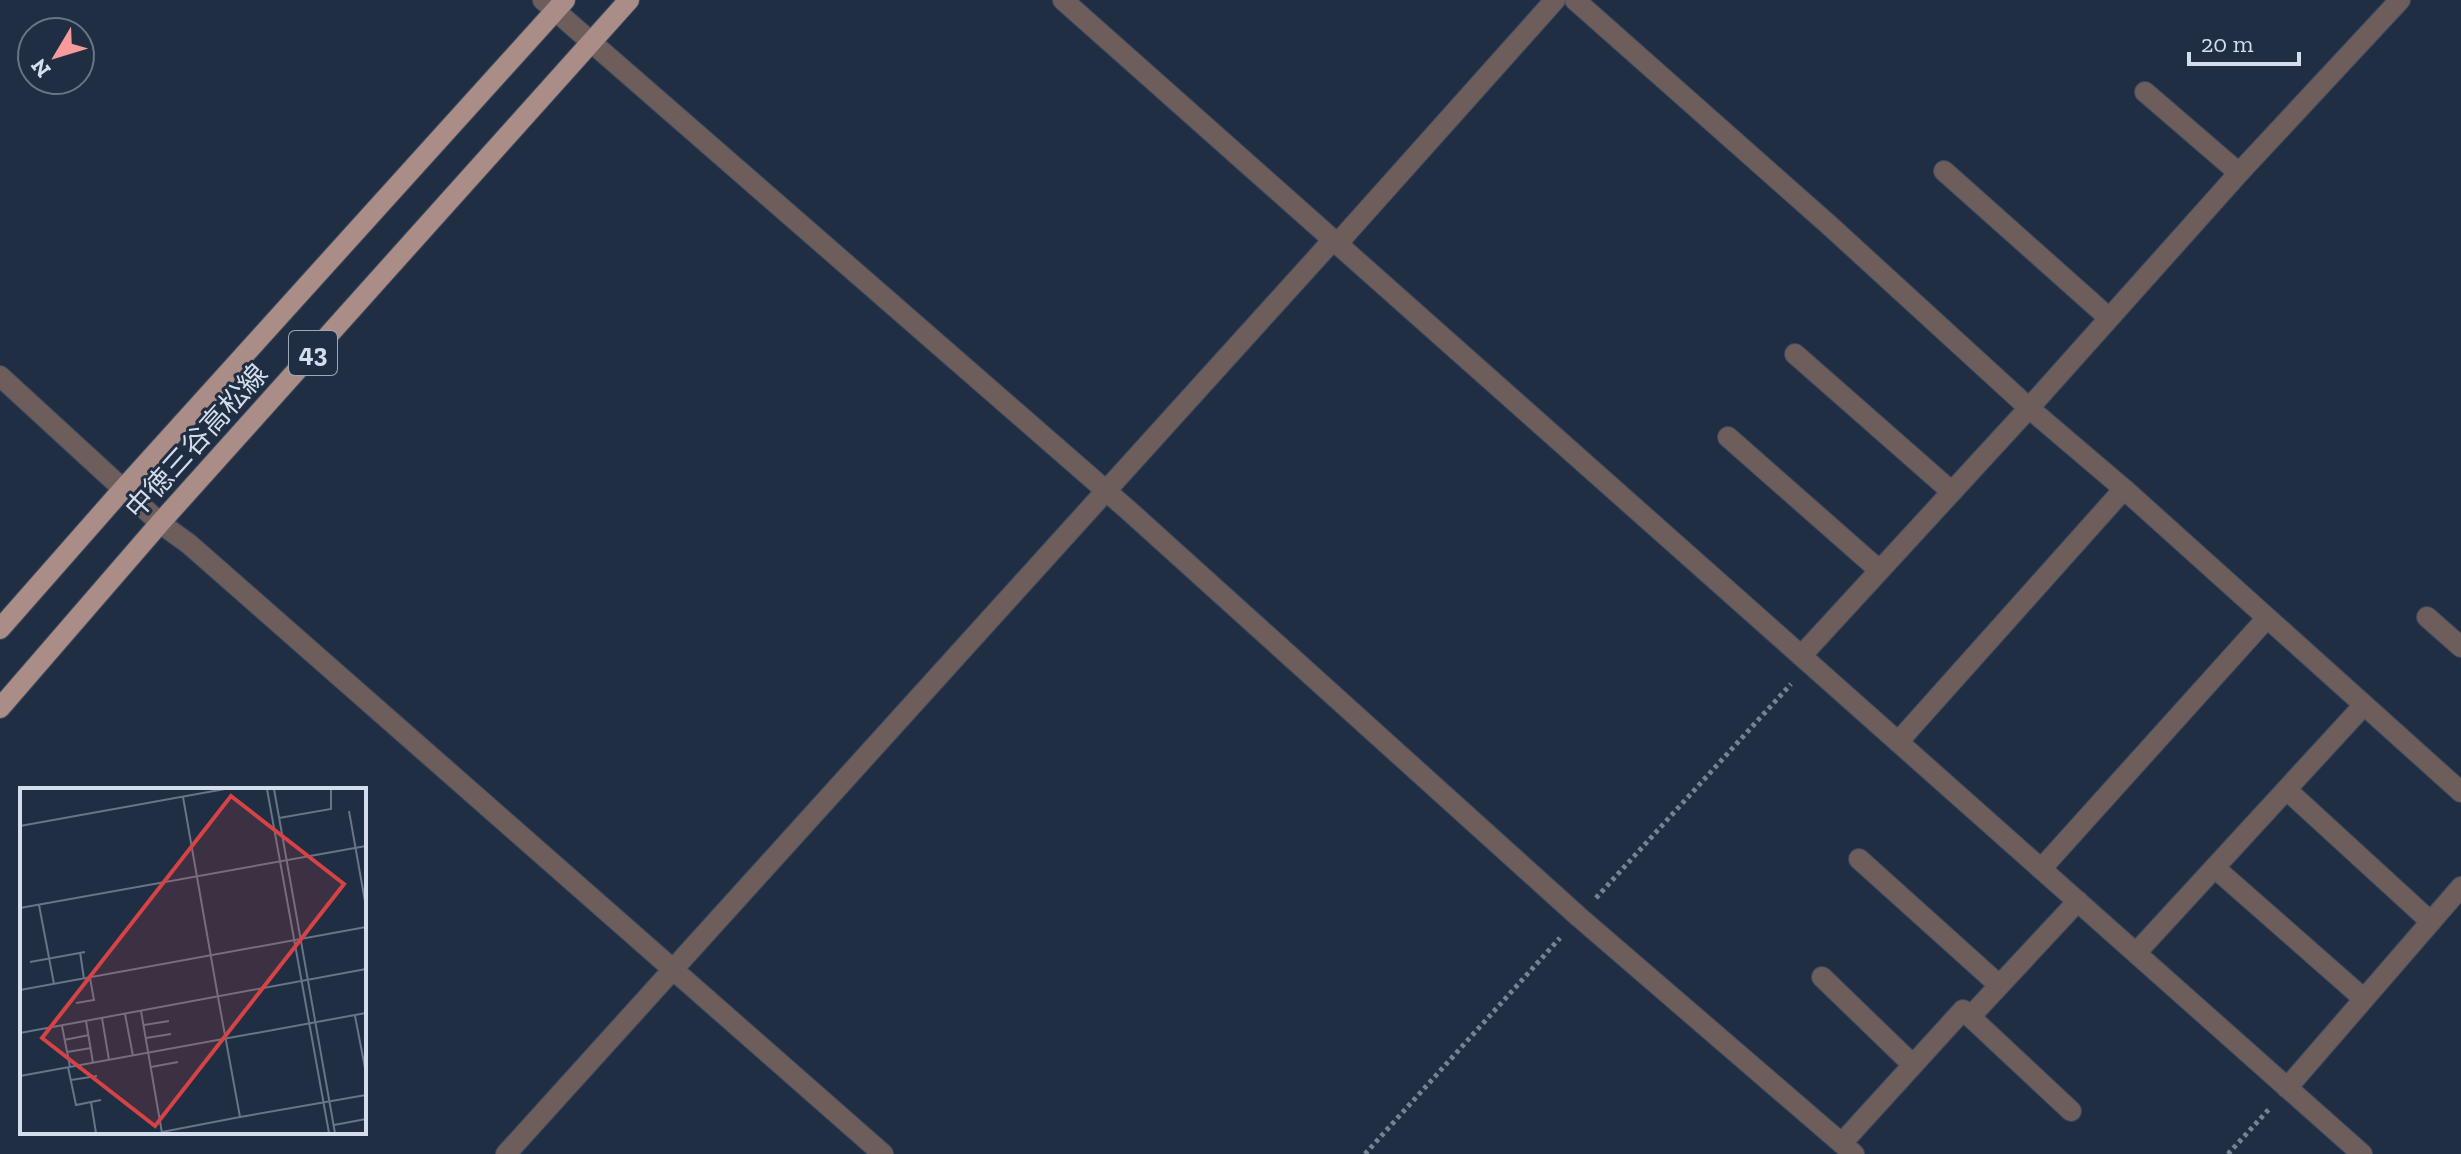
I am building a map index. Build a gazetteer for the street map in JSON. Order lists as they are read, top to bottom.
{
  "streets": {
    "main road": ["43", "中徳三谷高松線"]
  },
  "scale_bar": "20 m",
  "north": "bottom left"
}
